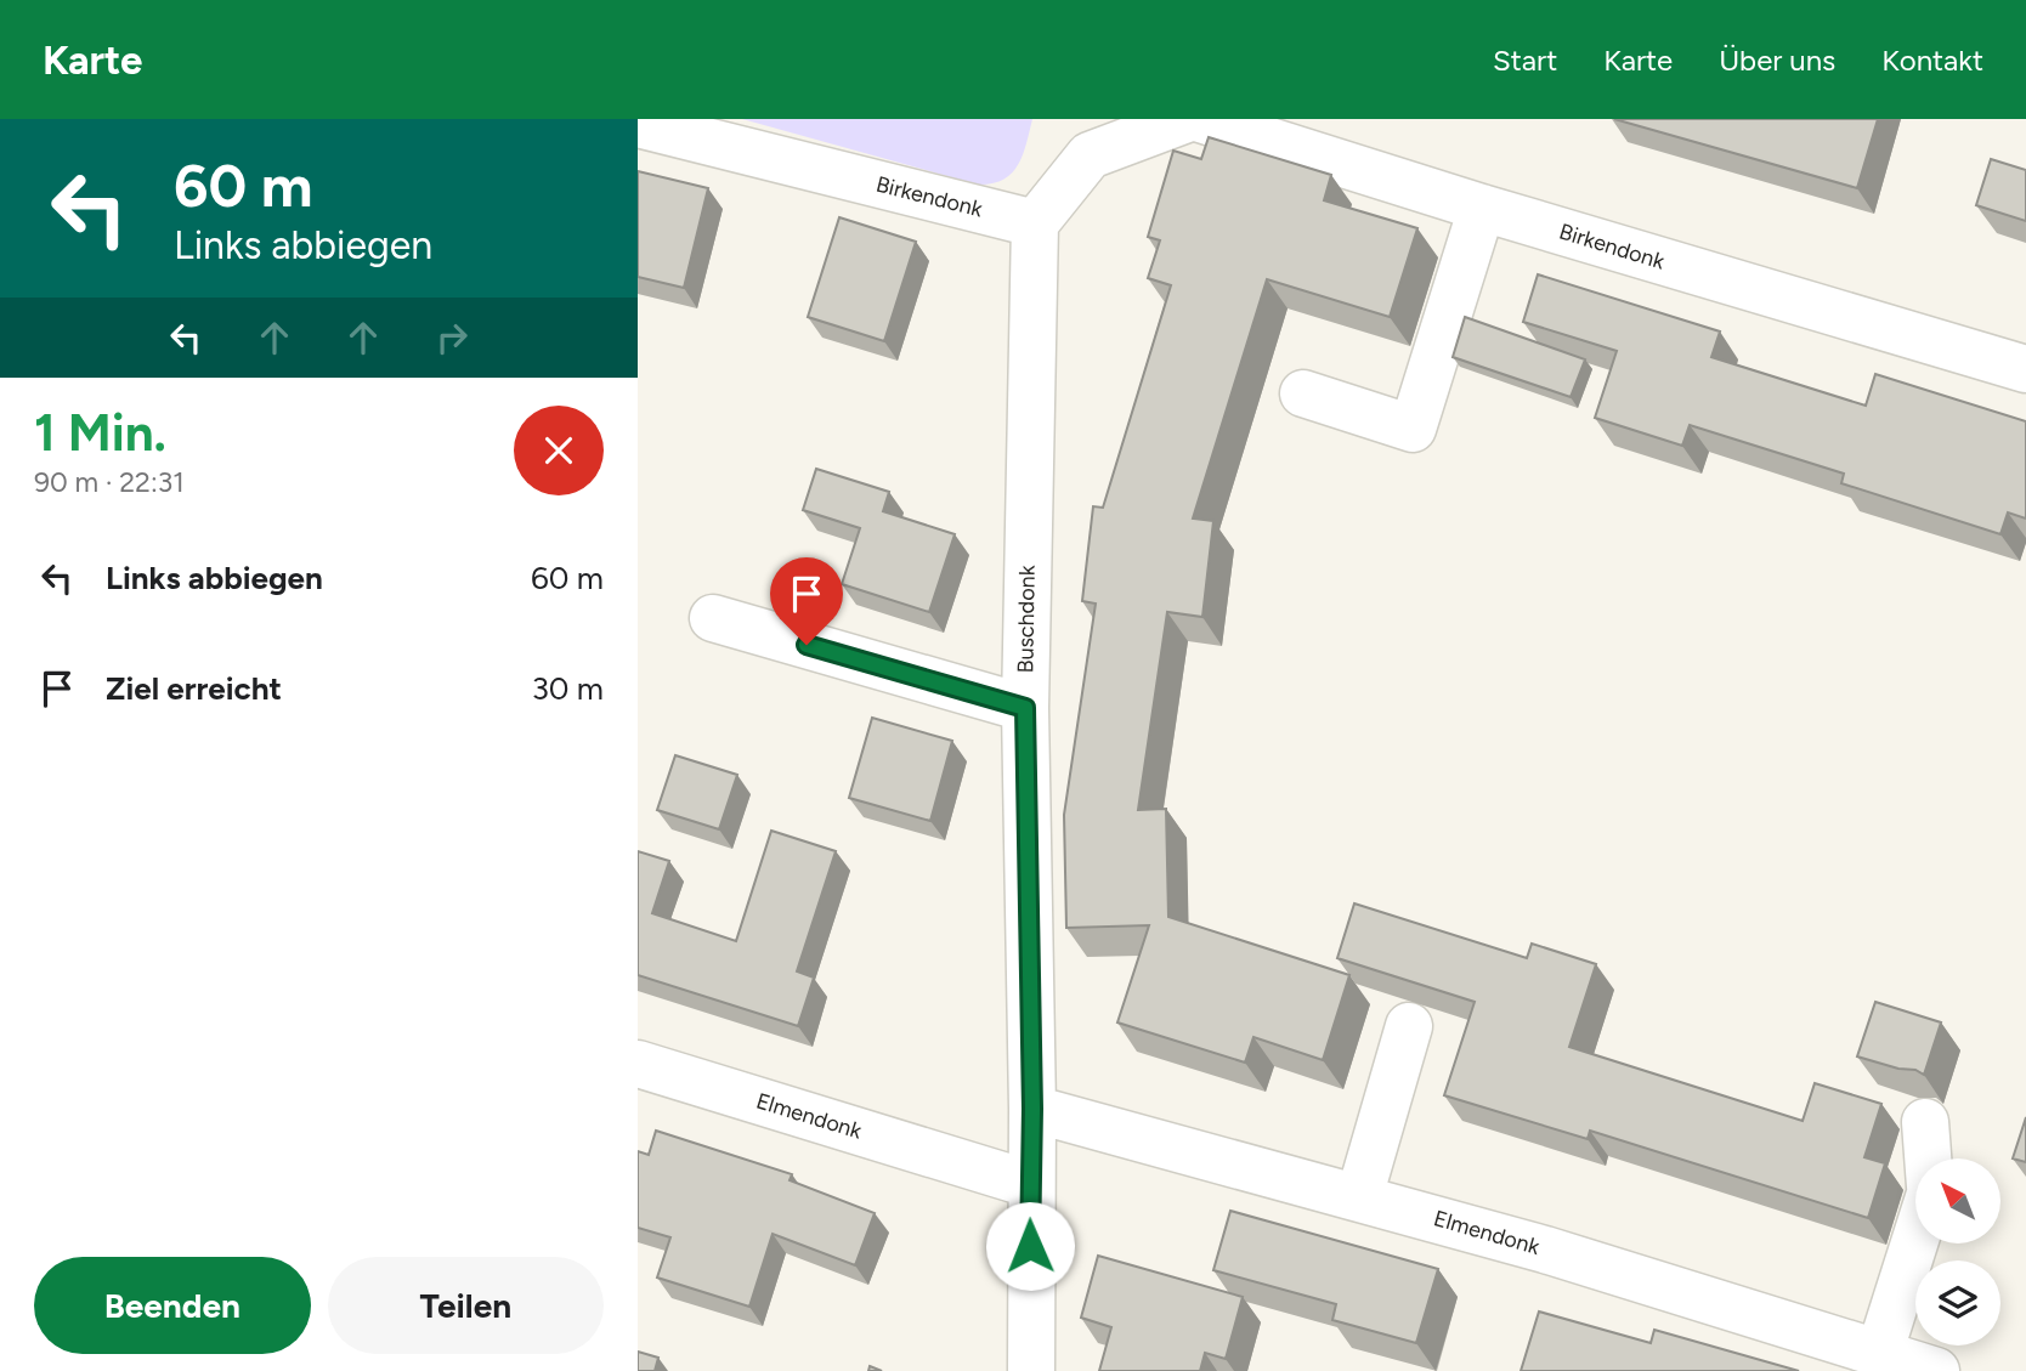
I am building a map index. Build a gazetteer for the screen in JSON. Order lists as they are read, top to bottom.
{
  "streets": {
    "street": ["Birkendonk", "Buschdonk", "Elmendonk"]
  },
  "crossings": [
    ["Birkendonk", "Buschdonk"],
    ["Buschdonk", "Elmendonk"]
  ],
  "north": "top left",
  "page": {
    "header": "Karte",
    "nav": [
      "Start",
      "Karte",
      "Über uns",
      "Kontakt"
    ],
    "turn": ["60 m", "Links abbiegen"],
    "heading": ["1 Min.", "90 m · 22:31"],
    "list": [
      {
        "name": "Links abbiegen",
        "value": "60 m"
      },
      {
        "name": "Ziel erreicht",
        "value": "30 m"
      }
    ],
    "buttons": ["Beenden", "Teilen"]
  }
}
